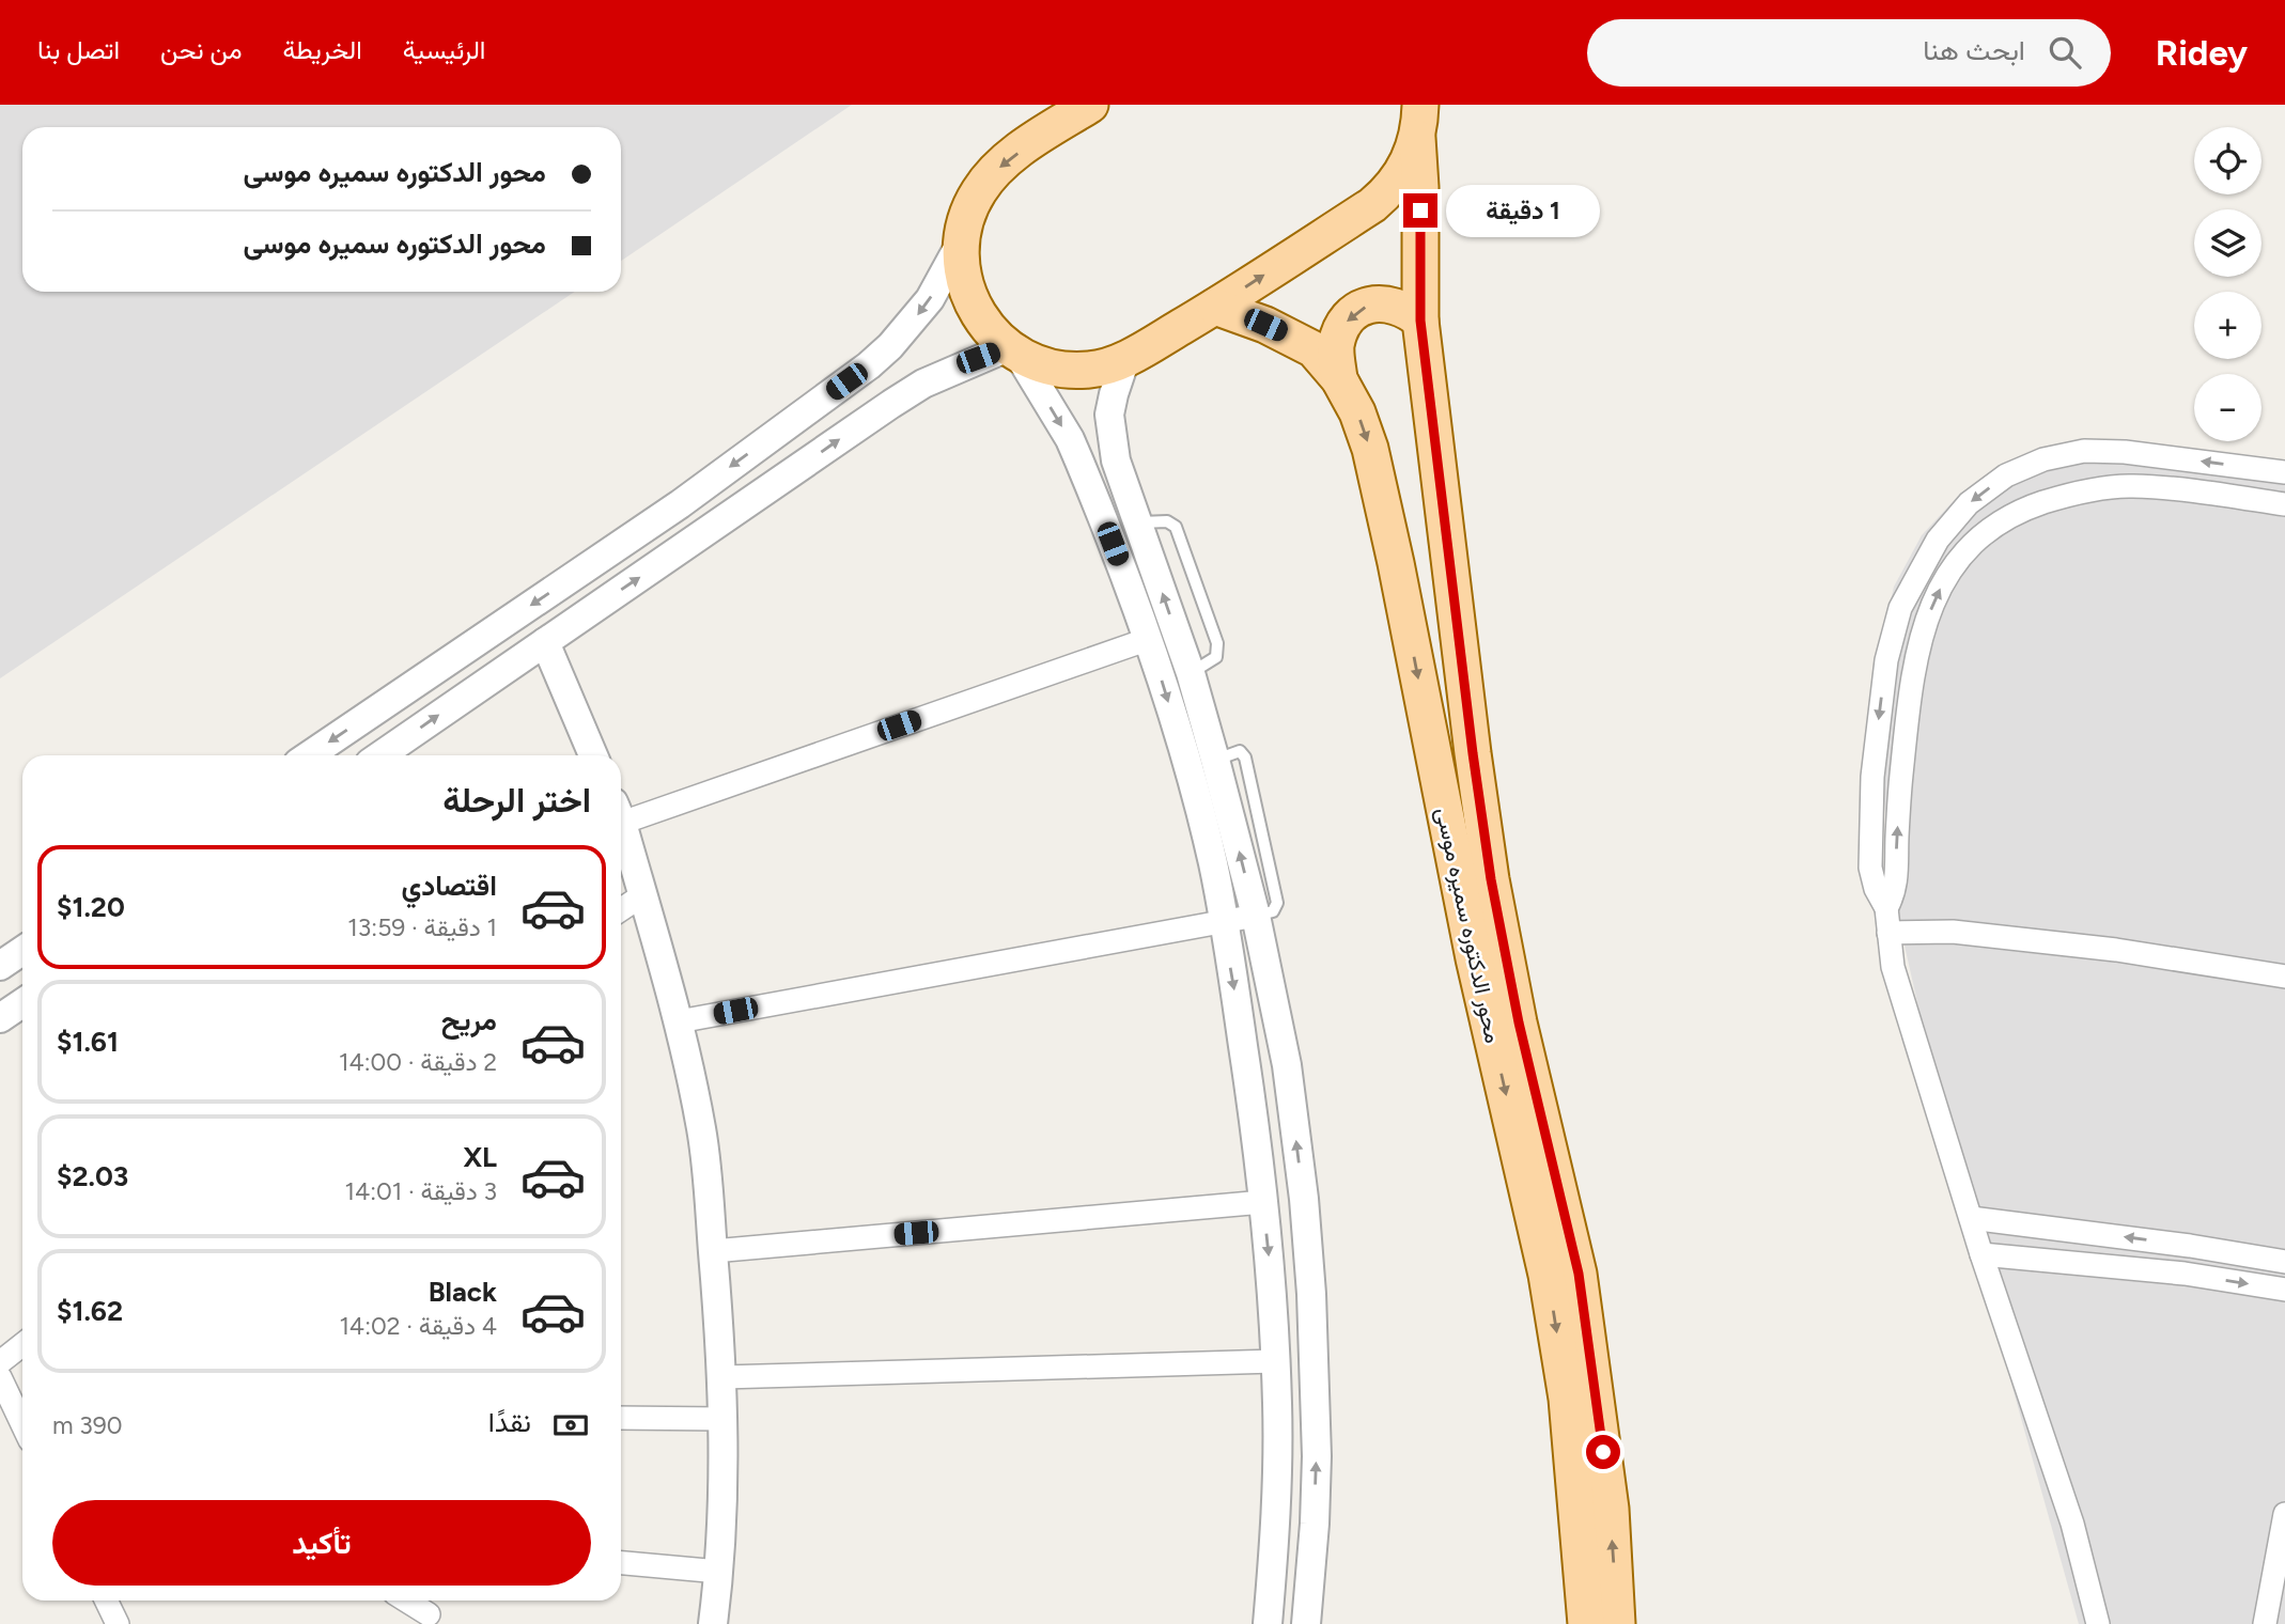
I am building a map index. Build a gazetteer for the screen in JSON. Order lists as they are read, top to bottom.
{
  "streets": {
    "main road": ["محور الدكتوره سميره موسى"]
  },
  "page": {
    "header": "Ridey",
    "search": "ابحث هنا",
    "nav": [
      "الرئيسية",
      "الخريطة",
      "من نحن",
      "اتصل بنا"
    ],
    "map_buttons": ["+", "−"],
    "banner": ["محور الدكتوره سميره موسى", "محور الدكتوره سميره موسى"],
    "bubble": "1 دقيقة",
    "heading": "اختر الرحلة",
    "list": [
      {
        "name": "اقتصادي",
        "note": "1 دقيقة · 13:59",
        "value": "$1.20"
      },
      {
        "name": "مريح",
        "note": "2 دقيقة · 14:00",
        "value": "$1.61"
      },
      {
        "name": "XL",
        "note": "3 دقيقة · 14:01",
        "value": "$2.03"
      },
      {
        "name": "Black",
        "note": "4 دقيقة · 14:02",
        "value": "$1.62"
      }
    ],
    "pay": ["نقدًا", "390 m"],
    "buttons": "تأكيد"
  }
}
